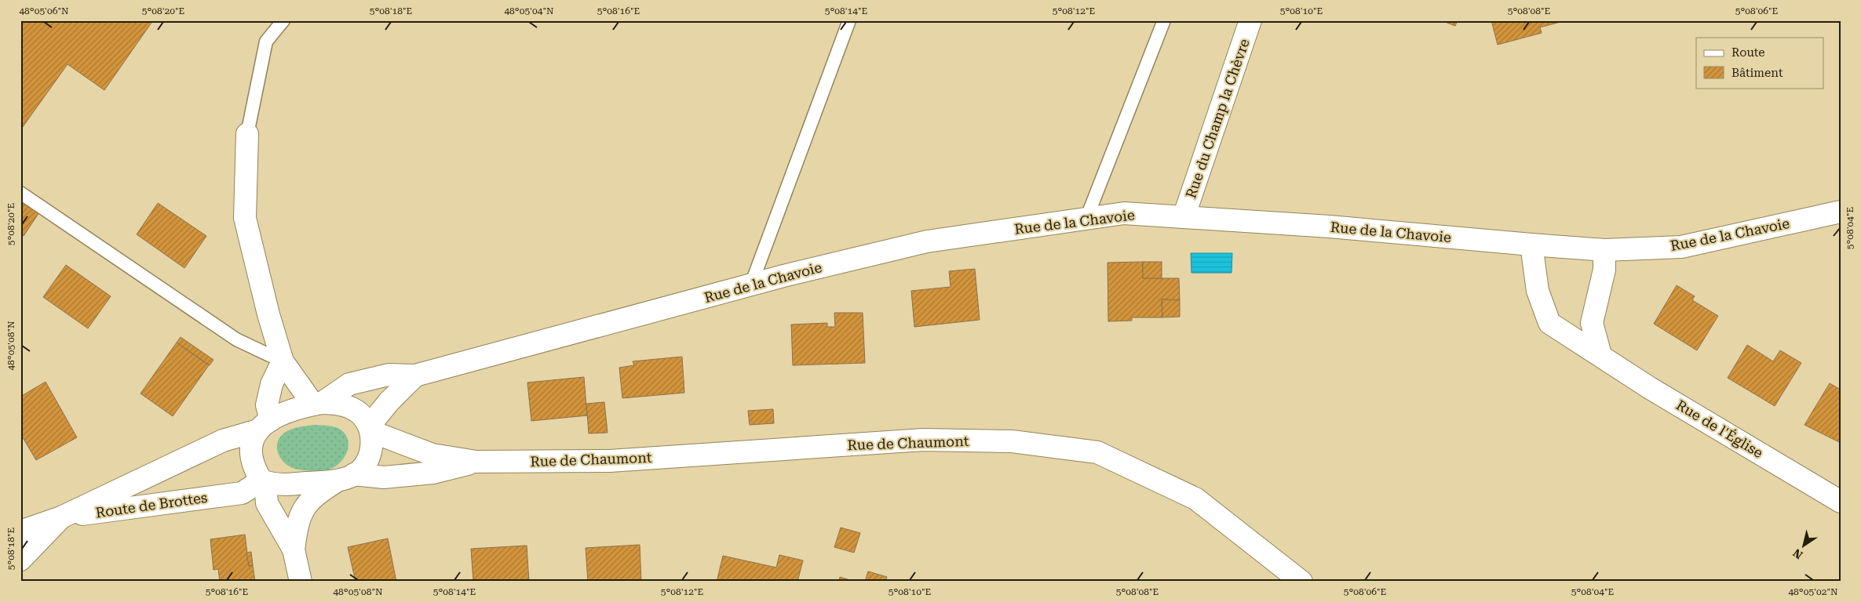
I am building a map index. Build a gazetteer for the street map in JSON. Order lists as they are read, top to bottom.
{
  "streets": {
    "street": [
      "Rue du Champ la Chèvre",
      "Rue de la Chavoie",
      "Rue de l'Église",
      "Rue de Chaumont",
      "Route de Brottes"
    ]
  },
  "crossings": [
    ["Rue du Champ la Chèvre", "Rue de la Chavoie"],
    ["Rue de la Chavoie", "Rue de l'Église"],
    ["Rue de la Chavoie", "Rue de Chaumont"],
    ["Rue de la Chavoie", "Route de Brottes"],
    ["Rue de Chaumont", "Route de Brottes"]
  ],
  "legend": ["Route", "Bâtiment"],
  "north": "bottom left",
  "coordinates": [
    "48°05'06\"N",
    "5°08'20\"E",
    "5°08'18\"E",
    "48°05'04\"N",
    "5°08'16\"E",
    "5°08'14\"E",
    "5°08'12\"E",
    "5°08'10\"E",
    "5°08'08\"E",
    "5°08'06\"E",
    "5°08'04\"E",
    "48°05'08\"N",
    "48°05'02\"N"
  ]
}
